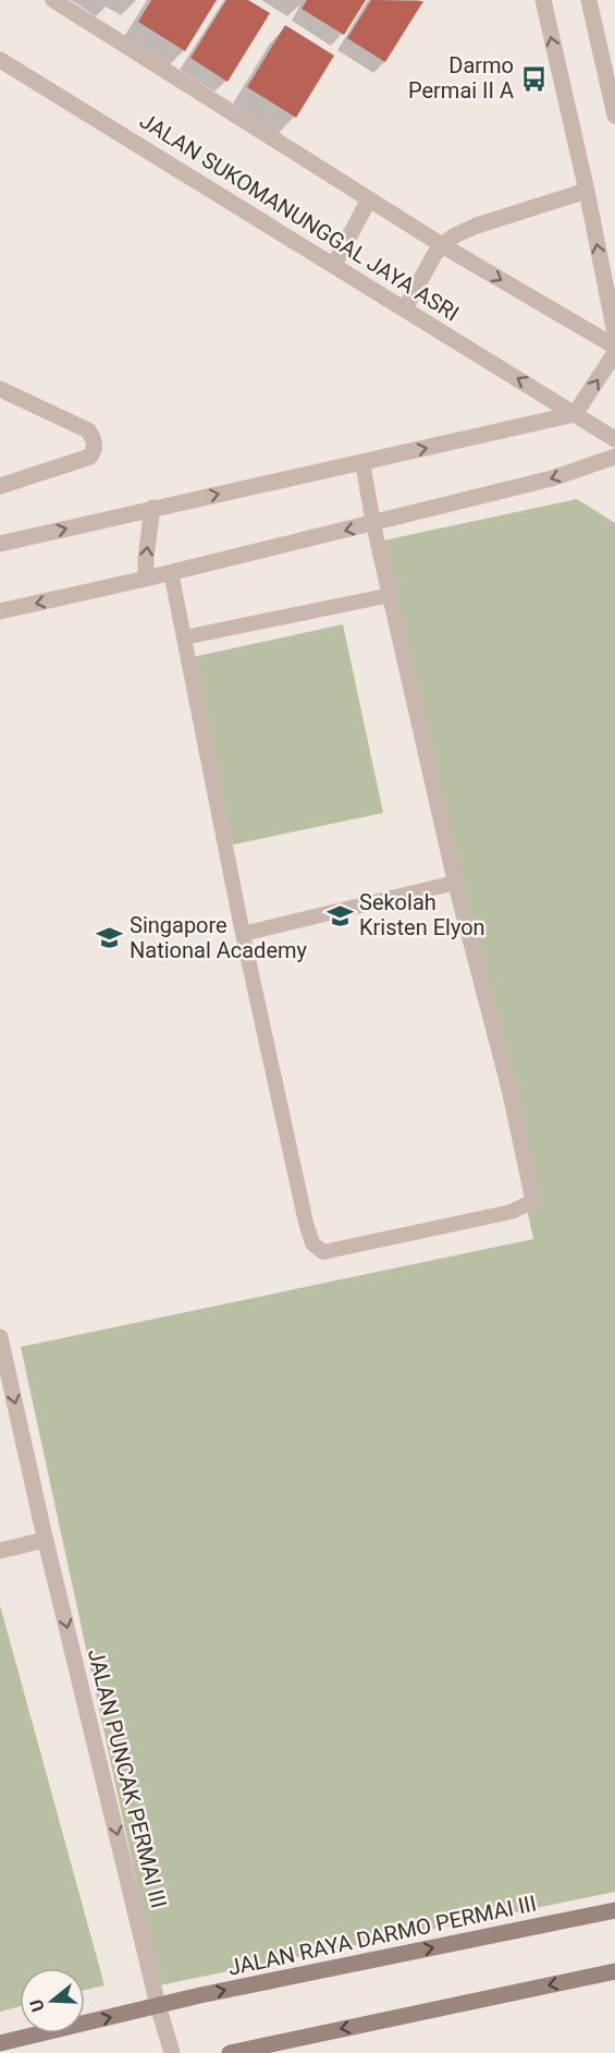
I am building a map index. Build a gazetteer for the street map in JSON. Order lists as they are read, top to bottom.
{
  "streets": {
    "main road": ["JALAN RAYA DARMO PERMAI III"],
    "street": ["JALAN SUKOMANUNGGAL JAYA ASRI", "JALAN PUNCAK PERMAI III"]
  },
  "crossings": [
    ["JALAN PUNCAK PERMAI III", "JALAN RAYA DARMO PERMAI III"]
  ],
  "one_way": ["JALAN PUNCAK PERMAI III"],
  "places": {
    "bus stop": ["Darmo Permai II A"],
    "school or university": ["Sekolah Kristen Elyon", "Singapore National Academy"]
  },
  "north": "left"
}
